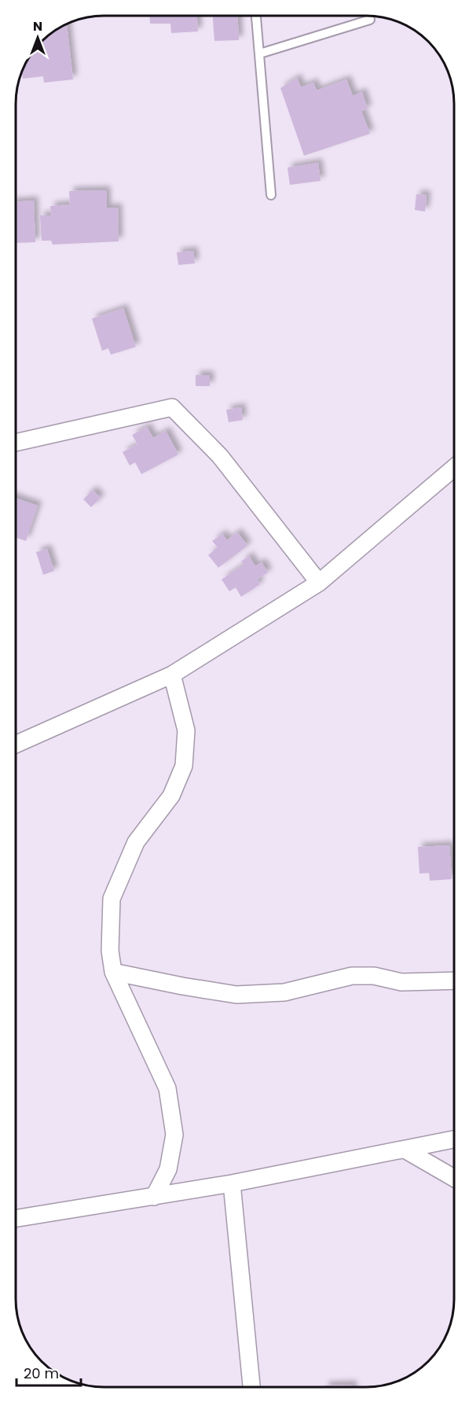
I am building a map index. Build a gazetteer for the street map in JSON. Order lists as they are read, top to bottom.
{
  "scale_bar": "20 m",
  "north": "top"
}
